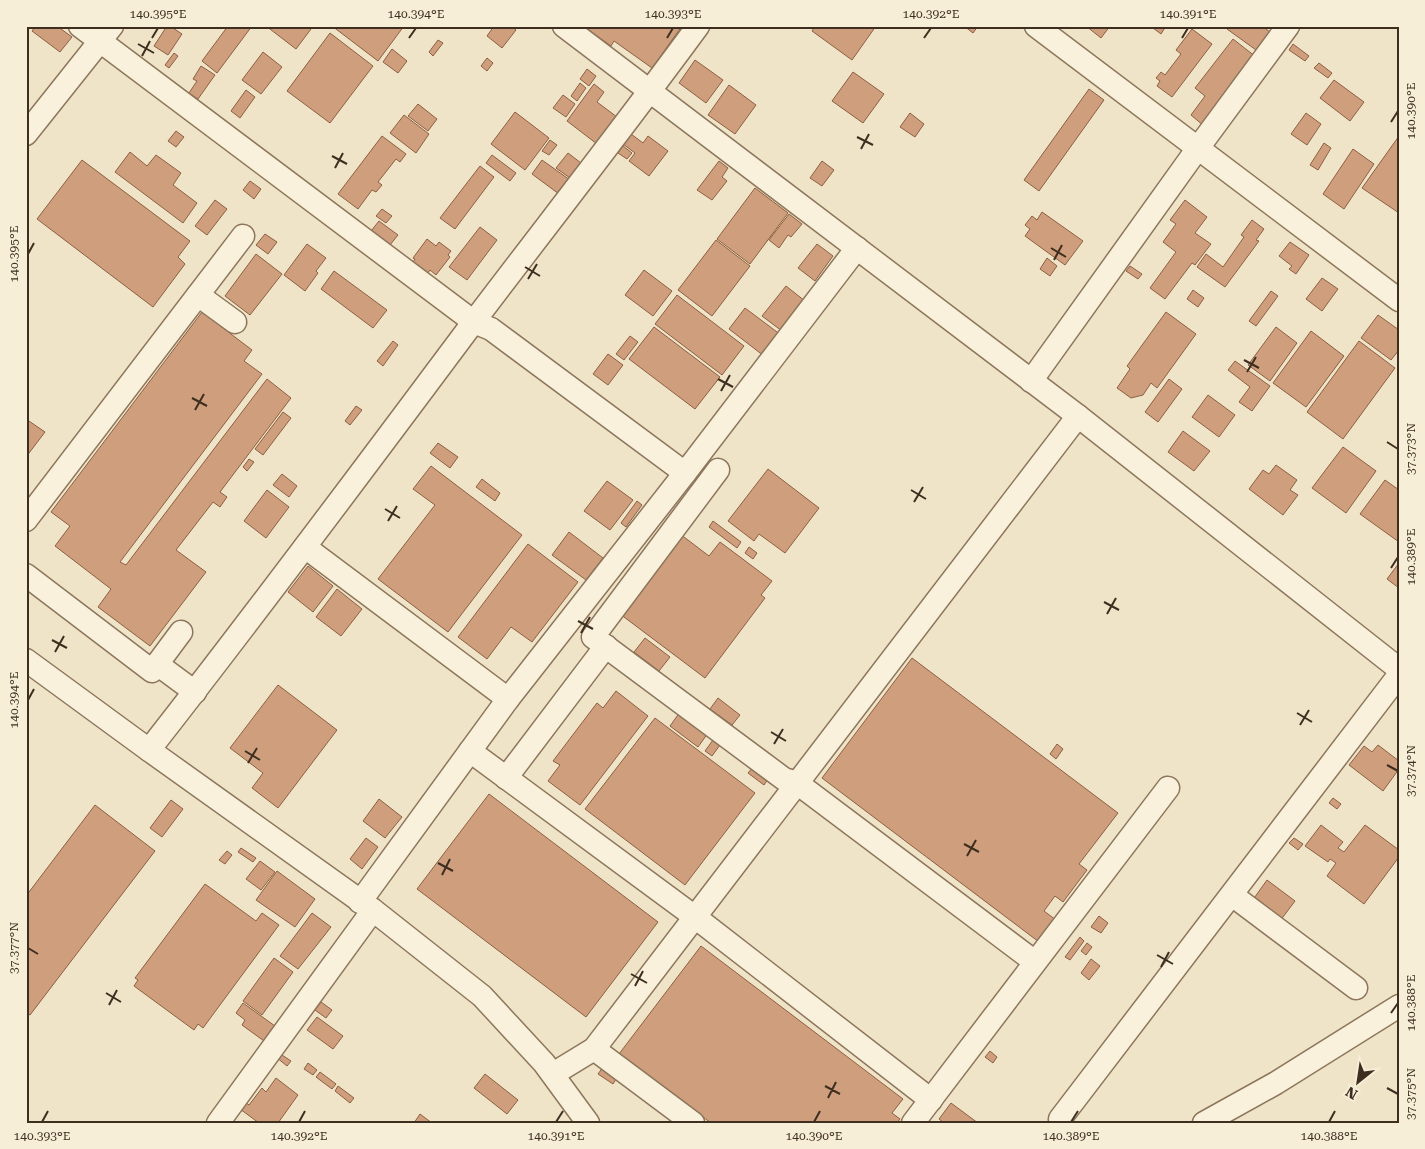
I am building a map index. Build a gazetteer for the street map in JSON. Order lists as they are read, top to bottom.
{
  "north": "bottom left",
  "coordinates": [
    "140.395°E",
    "140.394°E",
    "140.393°E",
    "140.392°E",
    "140.391°E",
    "140.390°E",
    "37.373°N",
    "140.389°E",
    "37.374°N",
    "37.377°N",
    "140.388°E",
    "37.375°N"
  ]
}
